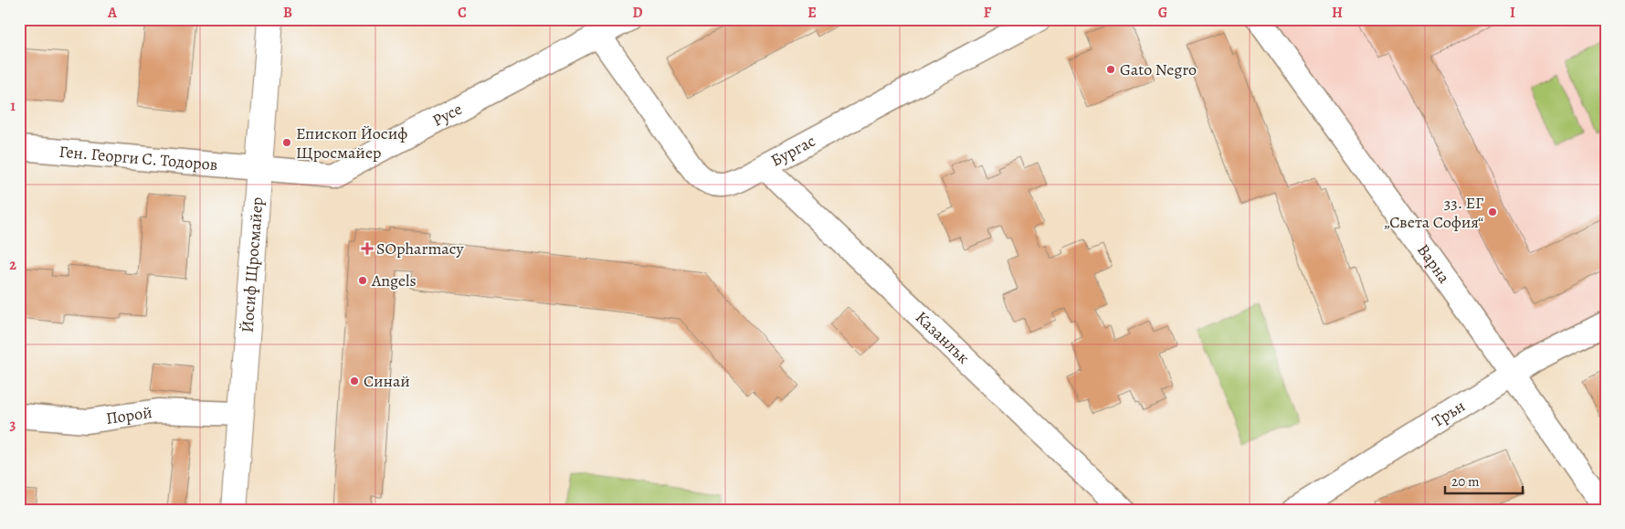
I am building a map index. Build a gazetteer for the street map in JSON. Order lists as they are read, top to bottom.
{
  "streets": {
    "street": [
      "Русе",
      "Бургас",
      "Ген. Георги С. Тодоров",
      "Варна",
      "Йосиф Щросмайер",
      "Казанлък",
      "Трън",
      "Порой"
    ]
  },
  "crossings": [
    ["Русе", "Бургас"],
    ["Русе", "Ген. Георги С. Тодоров"],
    ["Русе", "Йосиф Щросмайер"],
    ["Бургас", "Казанлък"],
    ["Ген. Георги С. Тодоров", "Йосиф Щросмайер"],
    ["Варна", "Трън"],
    ["Йосиф Щросмайер", "Порой"]
  ],
  "places": {
    "other": [
      "Gato Negro",
      "Епископ Йосиф Щросмайер",
      "33. ЕГ „Света София“",
      "Angels",
      "Синай"
    ],
    "health": ["SOpharmacy"]
  },
  "scale_bar": "20 m",
  "grid": {
    "columns": [
      "A",
      "B",
      "C",
      "D",
      "E",
      "F",
      "G",
      "H",
      "I"
    ],
    "rows": ["1", "2", "3"]
  }
}
